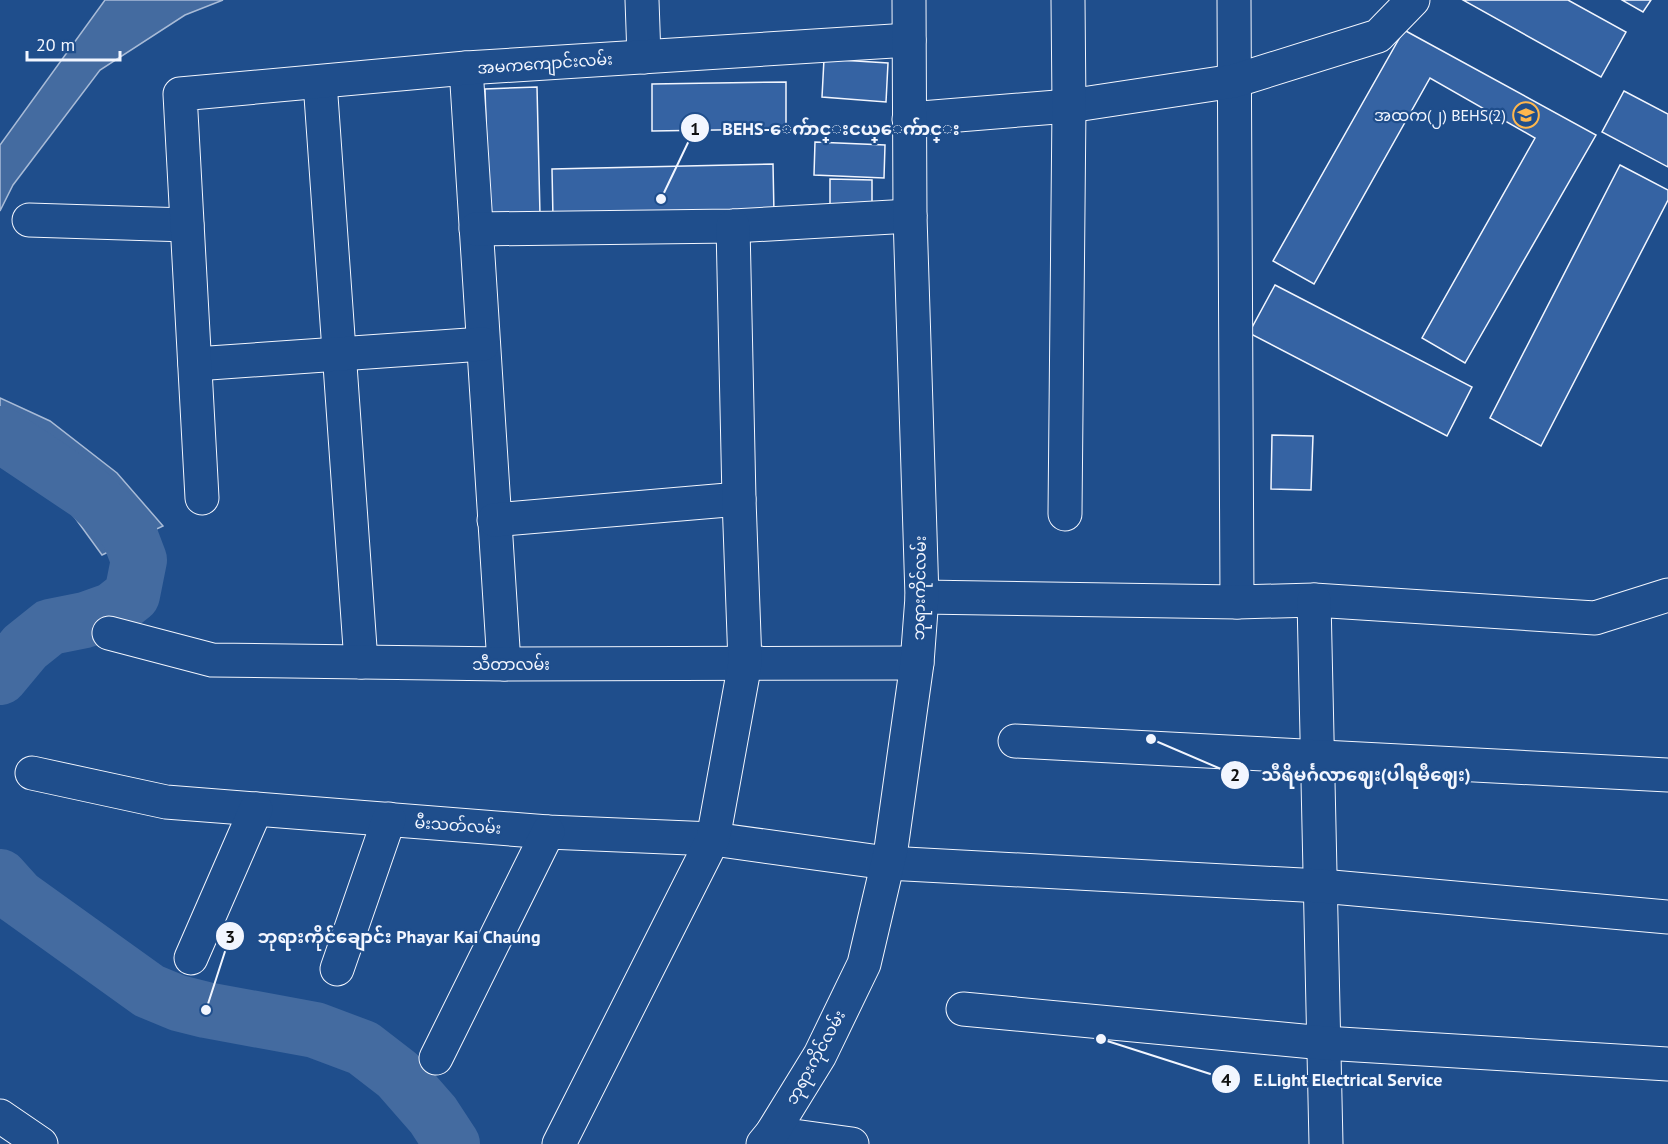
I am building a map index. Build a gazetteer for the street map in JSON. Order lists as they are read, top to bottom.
{
  "streets": {
    "street": [
      "အမကကျောင်းလမ်း",
      "ဘုရားကိုင်လမ်း",
      "သီတာလမ်း",
      "မီးသတ်လမ်း"
    ]
  },
  "crossings": [
    ["အမကကျောင်းလမ်း", "ဘုရားကိုင်လမ်း"],
    ["ဘုရားကိုင်လမ်း", "သီတာလမ်း"],
    ["ဘုရားကိုင်လမ်း", "မီးသတ်လမ်း"]
  ],
  "places": {
    "school or university": ["အထက(၂) BEHS(2)"],
    "other": [
      "BEHS-ေက်ာင္းငယ္ေက်ာင္း",
      "သီရိမင်္ဂလာဈေး(ပါရမီဈေး)",
      "ဘုရားကိုင်ချောင်း Phayar Kai Chaung",
      "E.Light Electrical Service"
    ]
  },
  "scale_bar": "20 m"
}
